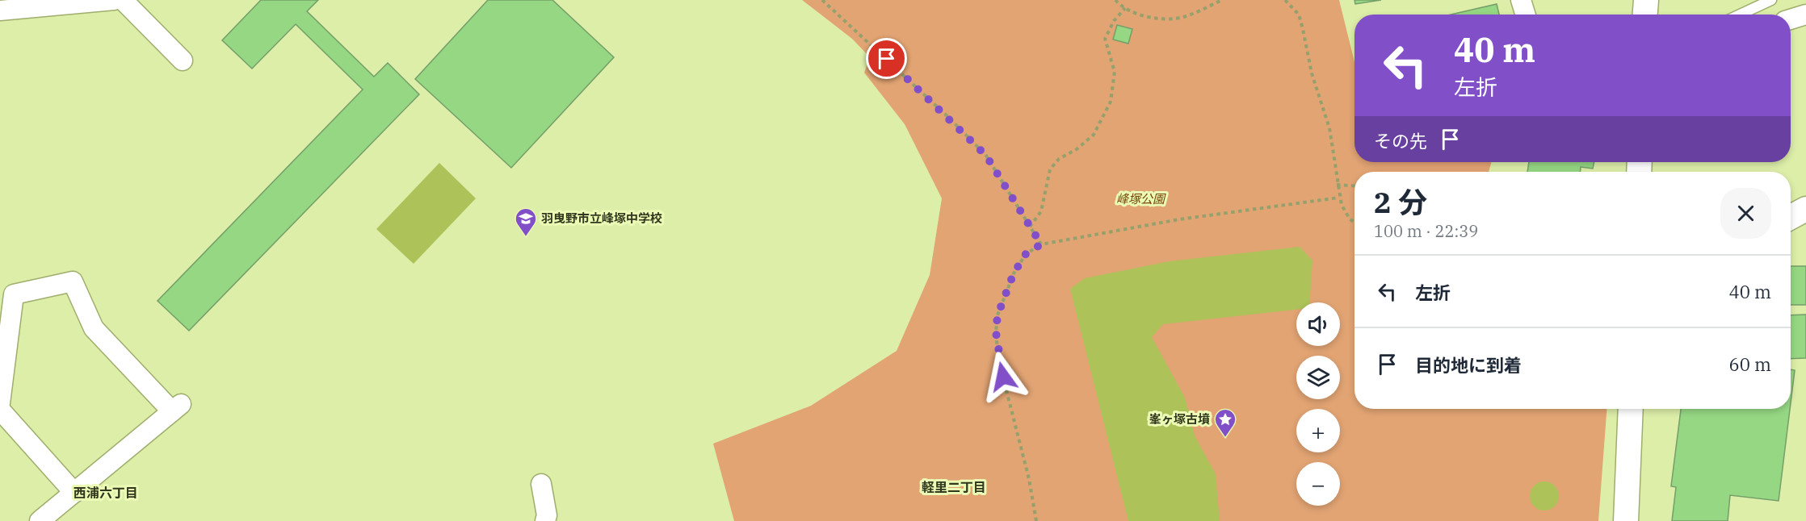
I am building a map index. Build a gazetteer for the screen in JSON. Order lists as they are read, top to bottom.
{
  "districts": ["軽里二丁目", "西浦六丁目"],
  "parks": ["峰塚公園"],
  "places": {
    "school or university": ["羽曳野市立峰塚中学校"],
    "place": ["峯ヶ塚古墳"]
  },
  "page": {
    "turn": ["40 m", "左折"],
    "then": "その先",
    "heading": ["2 分", "100 m · 22:39"],
    "list": [
      {
        "name": "左折",
        "value": "40 m"
      },
      {
        "name": "目的地に到着",
        "value": "60 m"
      }
    ],
    "map_buttons": ["+", "−"]
  }
}
